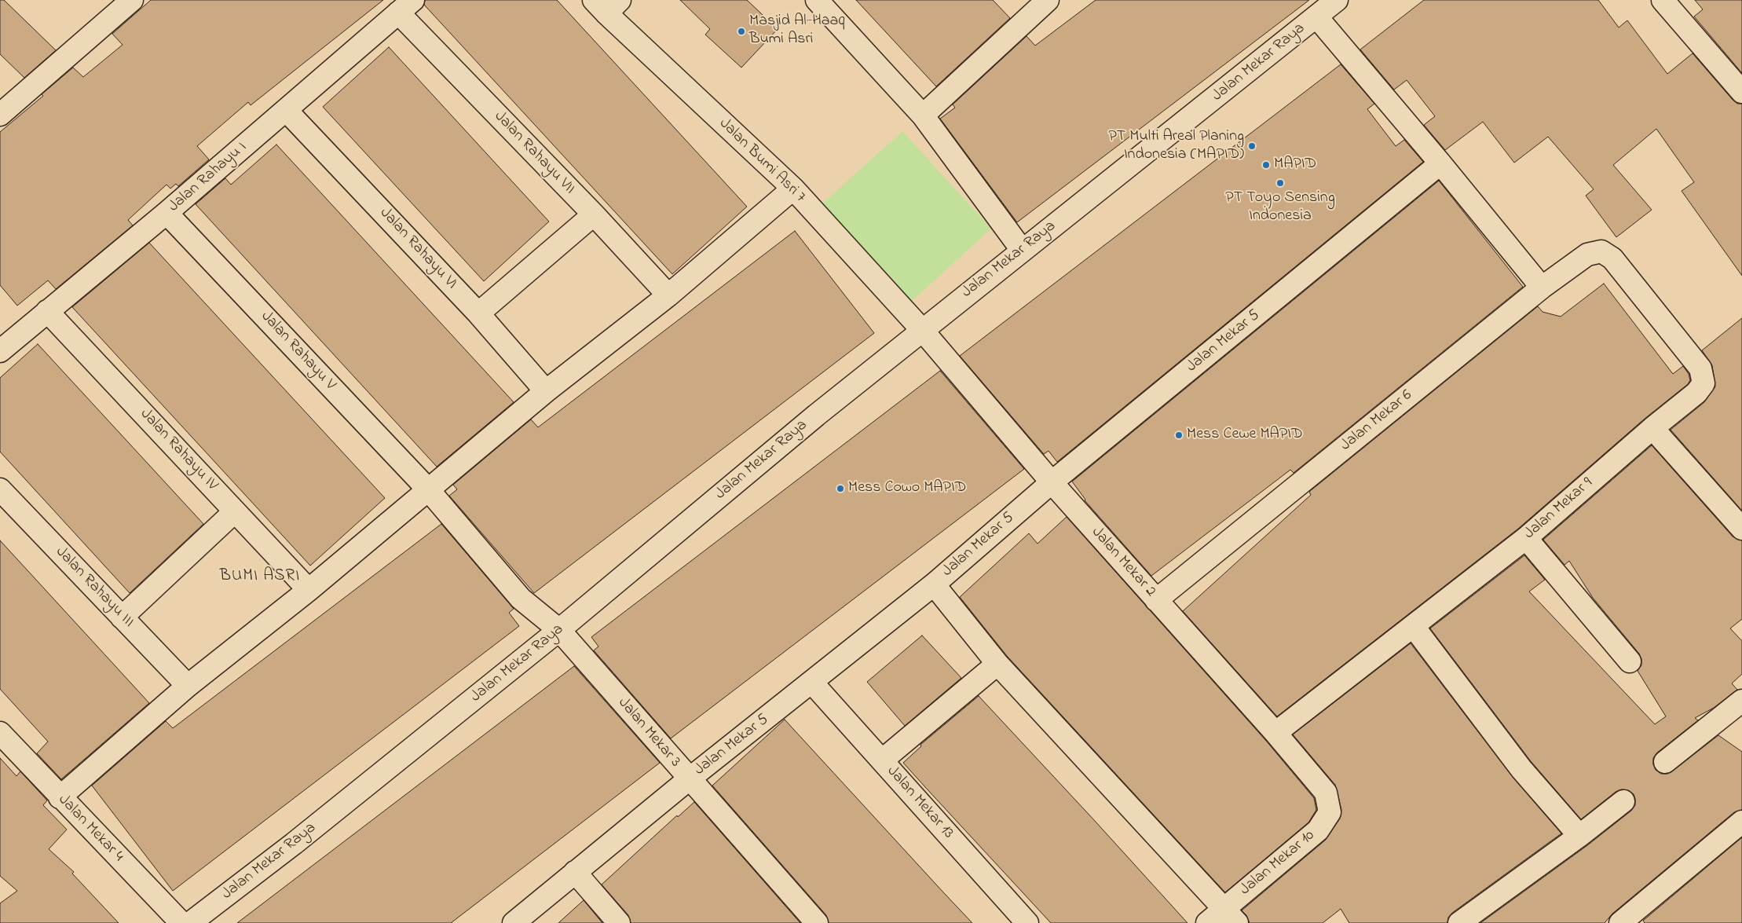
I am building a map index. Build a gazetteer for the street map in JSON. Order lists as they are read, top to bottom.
{
  "streets": {
    "street": [
      "Jalan Mekar Raya",
      "Jalan Rahayu VII",
      "Jalan Bumi Asri 7",
      "Jalan Rahayu I",
      "Jalan Rahayu VI",
      "Jalan Mekar 5",
      "Jalan Rahayu V",
      "Jalan Mekar 6",
      "Jalan Rahayu IV",
      "Jalan Mekar 9",
      "Jalan Mekar 2",
      "Jalan Rahayu III",
      "Jalan Mekar 3",
      "Jalan Mekar 13",
      "Jalan Mekar 4",
      "Jalan Mekar 10"
    ]
  },
  "crossings": [
    ["Jalan Mekar Raya", "Jalan Bumi Asri 7"],
    ["Jalan Mekar Raya", "Jalan Rahayu V"],
    ["Jalan Mekar Raya", "Jalan Mekar 2"],
    ["Jalan Mekar Raya", "Jalan Mekar 3"],
    ["Jalan Rahayu VII", "Jalan Rahayu I"],
    ["Jalan Bumi Asri 7", "Jalan Mekar 2"],
    ["Jalan Rahayu I", "Jalan Rahayu VI"],
    ["Jalan Rahayu I", "Jalan Rahayu V"],
    ["Jalan Rahayu I", "Jalan Rahayu IV"],
    ["Jalan Mekar 5", "Jalan Mekar 2"],
    ["Jalan Mekar 5", "Jalan Mekar 3"],
    ["Jalan Mekar 5", "Jalan Mekar 13"],
    ["Jalan Rahayu V", "Jalan Mekar 3"],
    ["Jalan Mekar 6", "Jalan Mekar 9"],
    ["Jalan Mekar 6", "Jalan Mekar 2"],
    ["Jalan Mekar 9", "Jalan Mekar 2"],
    ["Jalan Mekar 2", "Jalan Mekar 10"]
  ],
  "districts": ["BUMI ASRI"],
  "places": [
    "Masjid Al-Haaq Bumi Asri",
    "PT Multi Areal Planing Indonesia (MAPID)",
    "MAPID",
    "PT Toyo Sensing Indonesia",
    "Mess Cewe MAPID",
    "Mess Cowo MAPID"
  ]
}
